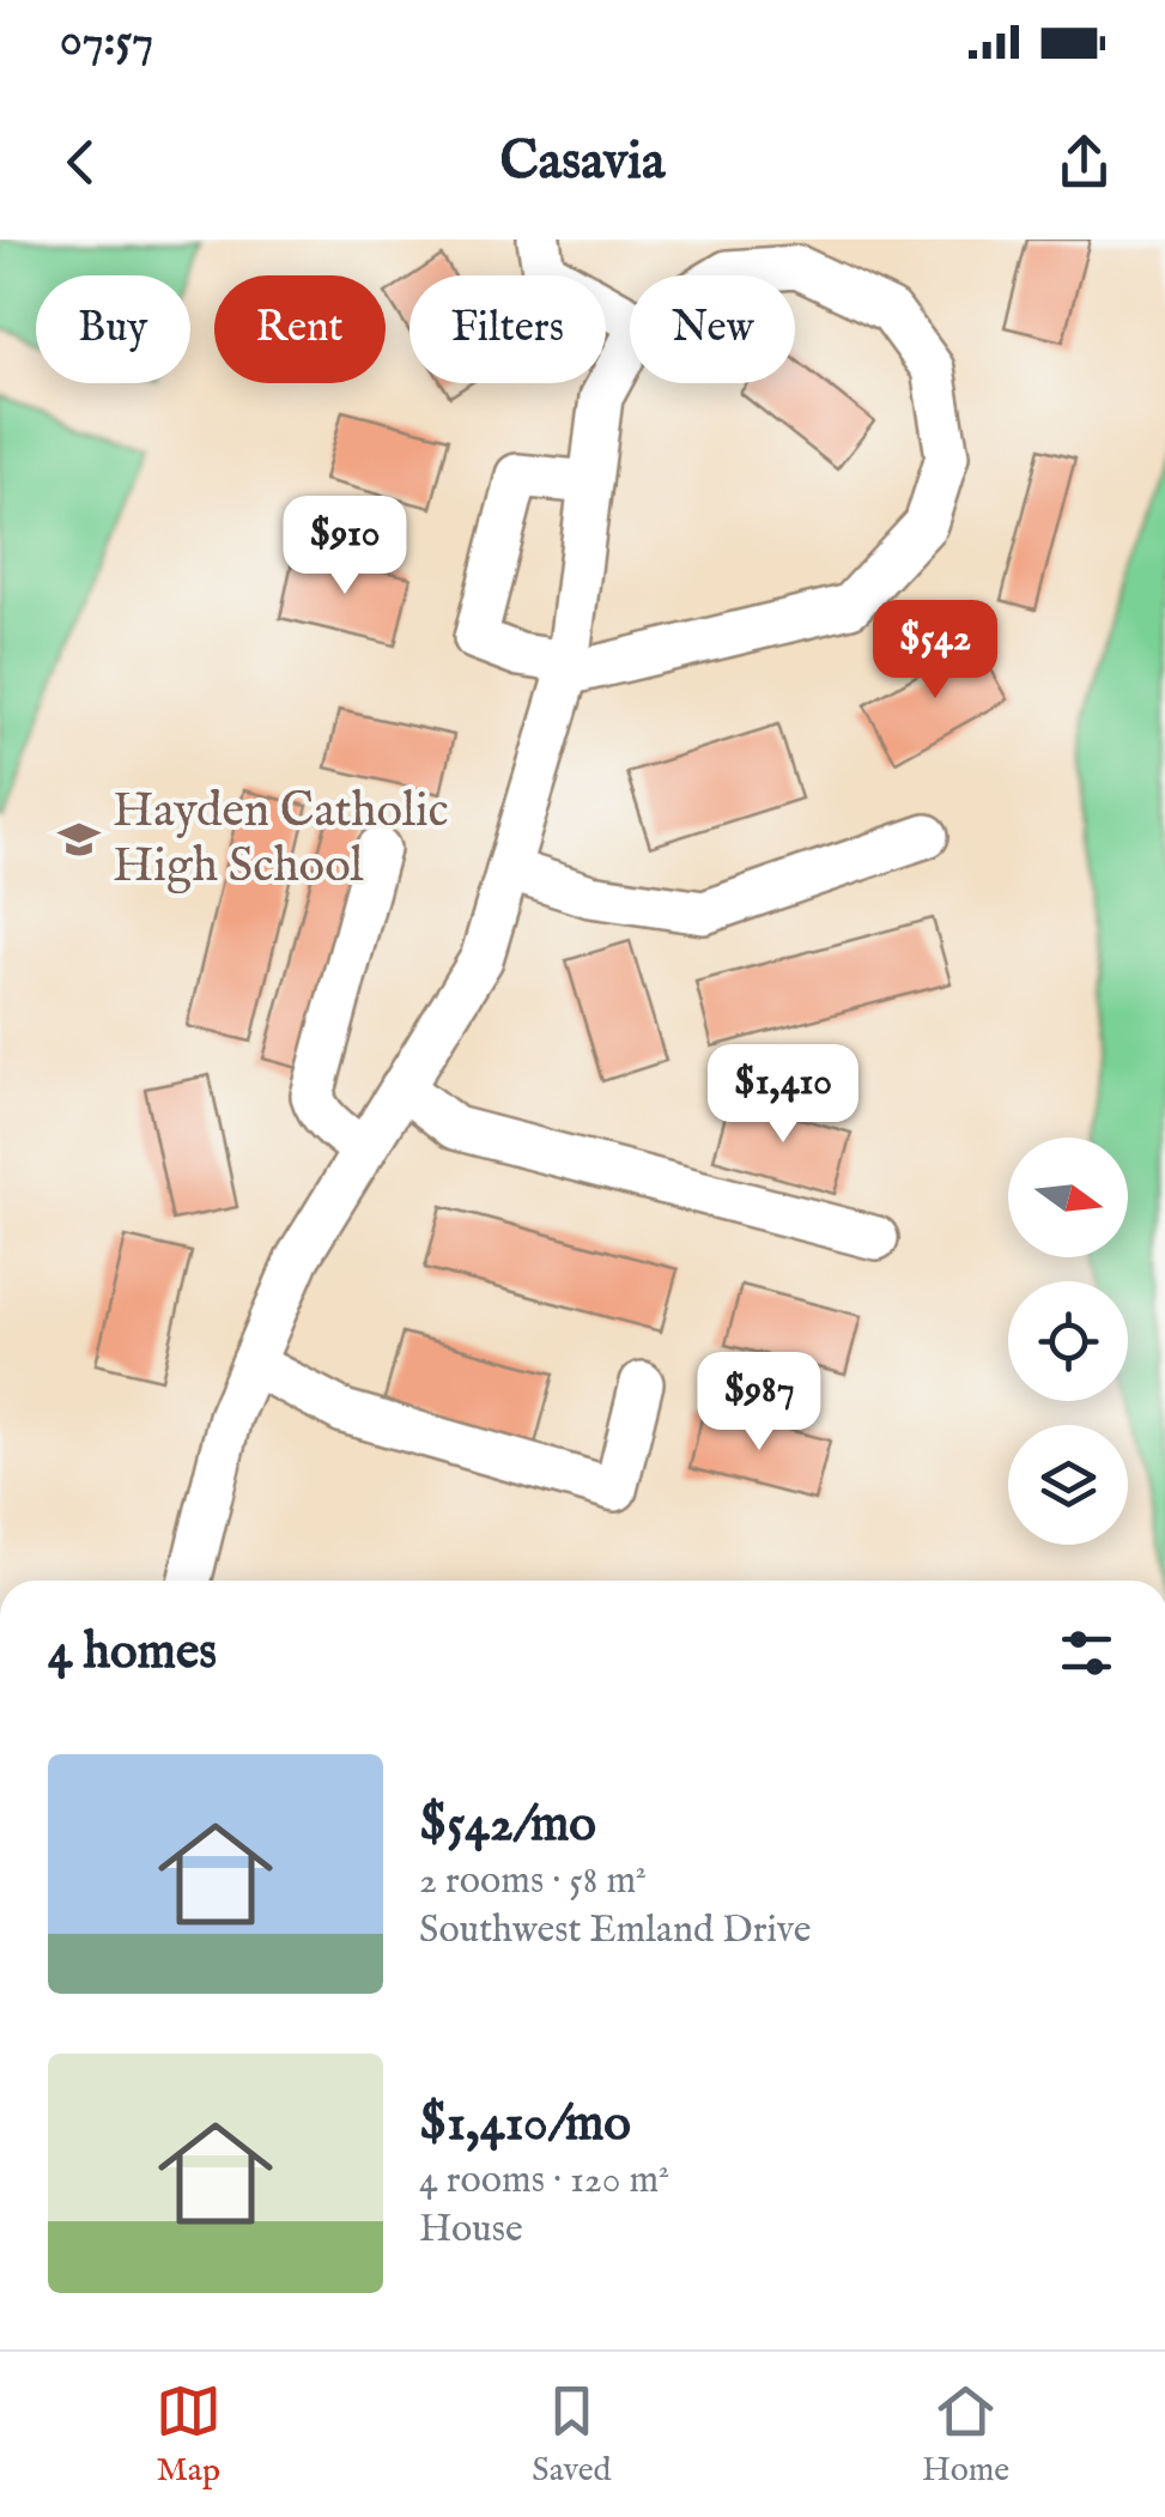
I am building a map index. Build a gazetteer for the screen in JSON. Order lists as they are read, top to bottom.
{
  "places": {
    "school or university": ["Hayden Catholic High School"]
  },
  "north": "right",
  "page": {
    "status": "07:57",
    "header": "Casavia",
    "chip": [
      "Buy",
      "Rent",
      "Filters",
      "New"
    ],
    "price": [
      "$910",
      "$542",
      "$1,410",
      "$987"
    ],
    "heading": "4 homes",
    "list": [
      {
        "name": "$542/mo",
        "note": "2 rooms · 58 m² · Southwest Emland Drive"
      },
      {
        "name": "$1,410/mo",
        "note": "4 rooms · 120 m² · House"
      }
    ],
    "tabs": ["Map", "Saved", "Home"]
  }
}
